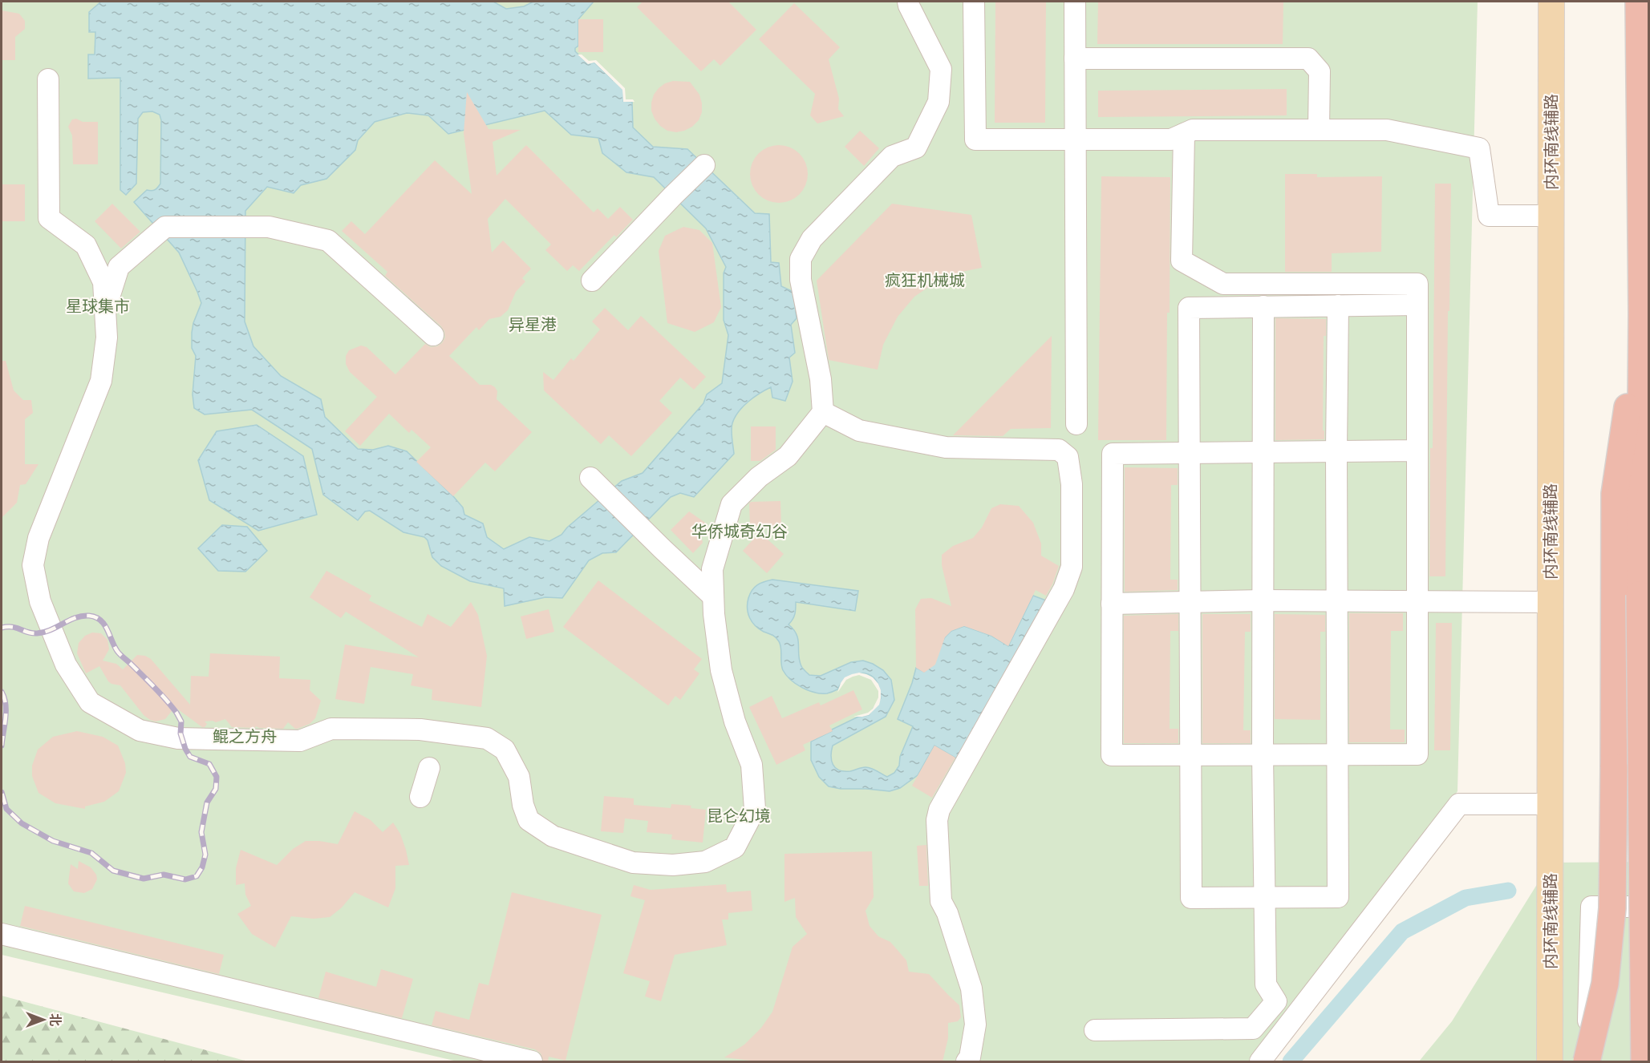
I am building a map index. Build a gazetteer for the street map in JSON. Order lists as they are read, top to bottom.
{
  "streets": {
    "main road": ["内环南线辅路"]
  },
  "parks": [
    "疯狂机械城",
    "星球集市",
    "异星港",
    "华侨城奇幻谷",
    "鲲之方舟",
    "昆仑幻境"
  ],
  "north": "right"
}
